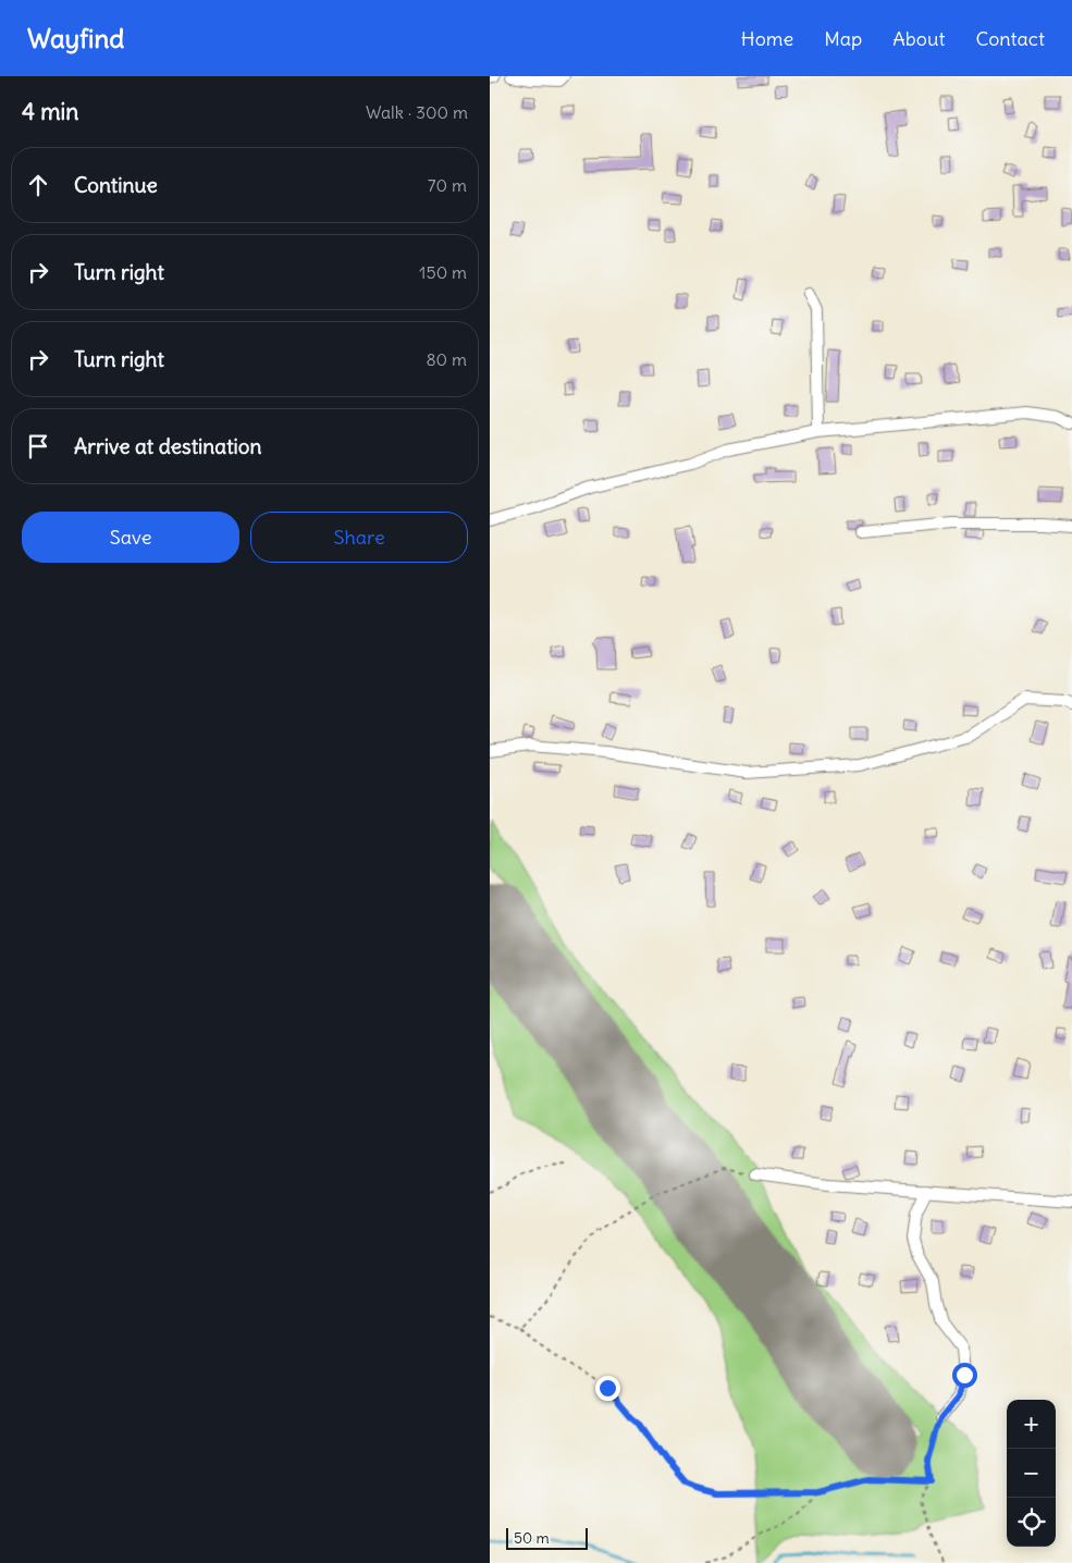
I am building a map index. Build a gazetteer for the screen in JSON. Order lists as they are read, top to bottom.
{
  "scale_bar": "50 m",
  "page": {
    "header": "Wayfind",
    "nav": [
      "Home",
      "Map",
      "About",
      "Contact"
    ],
    "heading": ["4 min", "Walk · 300 m"],
    "list": [
      ["Continue", "70 m"],
      ["Turn right", "150 m"],
      ["Turn right", "80 m"],
      "Arrive at destination"
    ],
    "buttons": ["Save", "Share"],
    "map_buttons": ["+", "−"],
    "scale": "50 m"
  }
}
